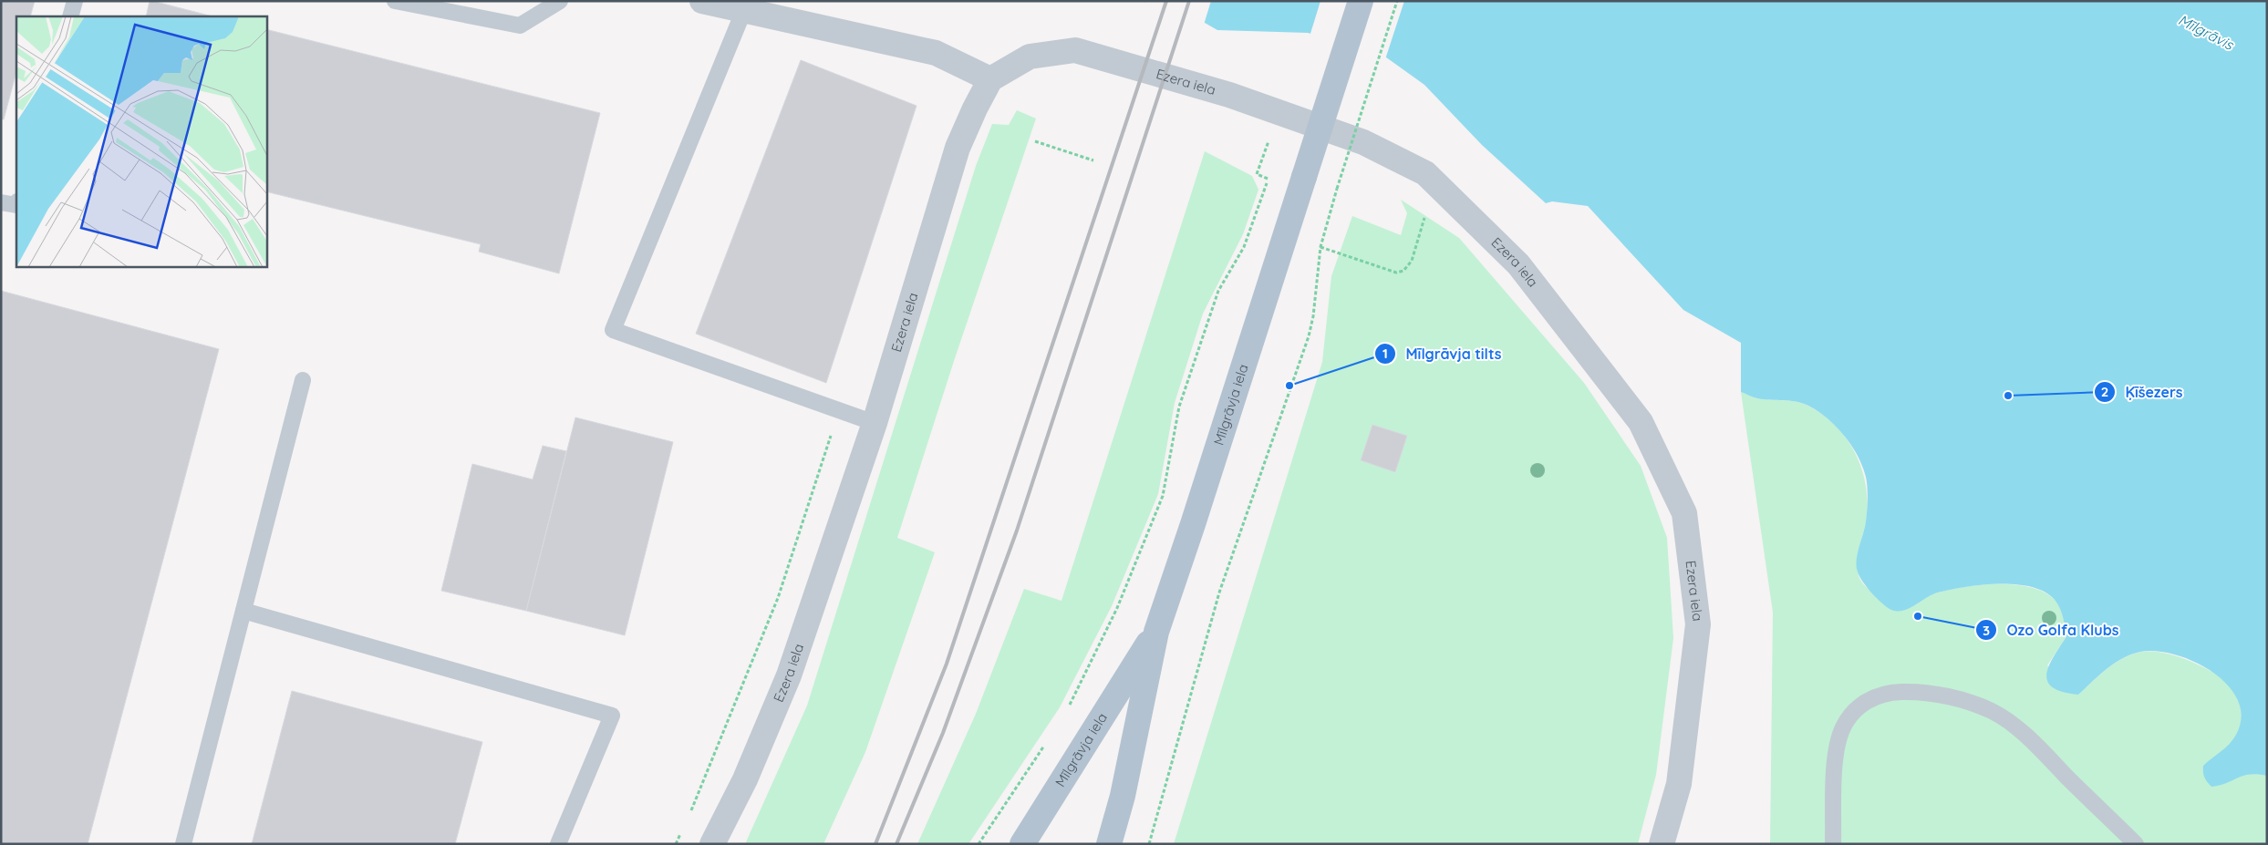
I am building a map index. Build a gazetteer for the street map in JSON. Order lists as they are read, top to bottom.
{
  "streets": {
    "main road": ["Mīlgrāvja iela"],
    "street": ["Ezera iela"]
  },
  "water": ["Mīlgrāvis"],
  "places": ["Mīlgrāvja tilts", "Ķīšezers", "Ozo Golfa Klubs"]
}
